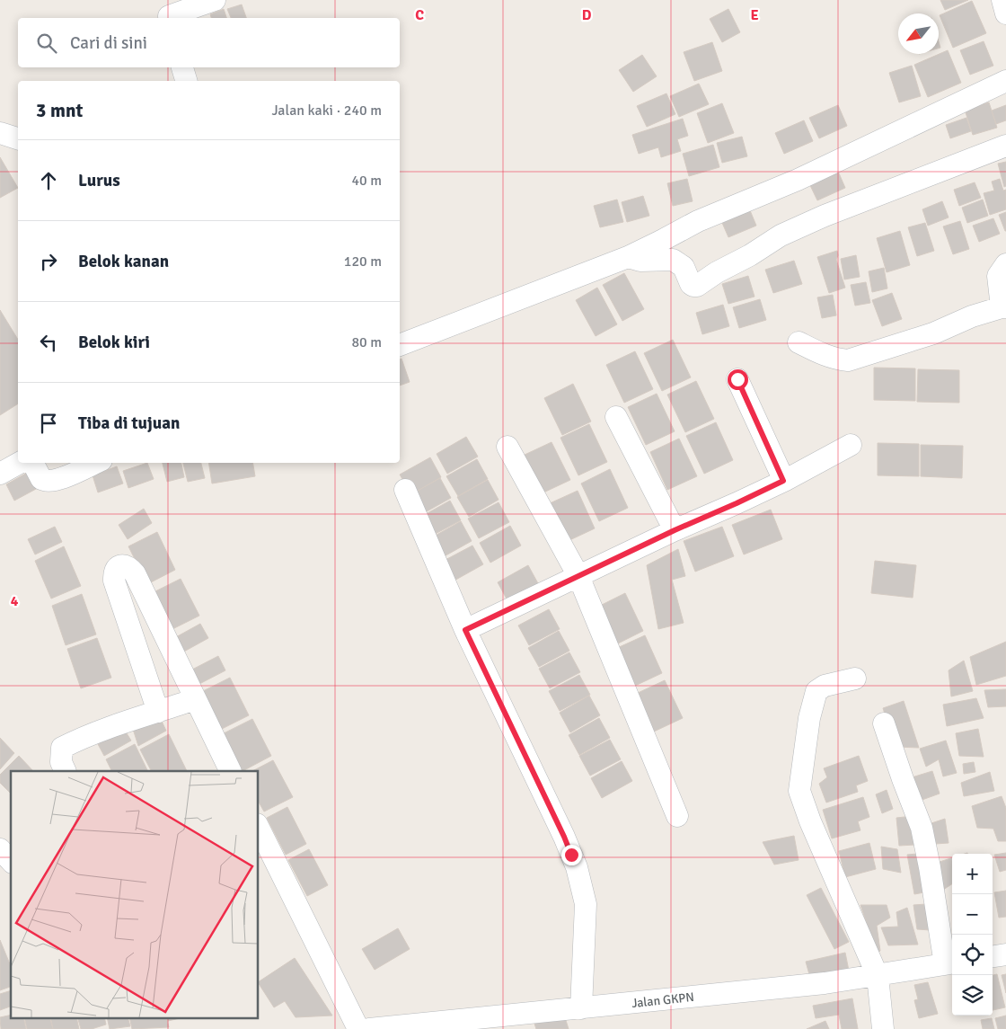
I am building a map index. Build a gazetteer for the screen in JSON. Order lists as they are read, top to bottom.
{
  "streets": {
    "street": ["Jalan GKPN"]
  },
  "north": "bottom left",
  "page": {
    "search": "Cari di sini",
    "heading": ["3 mnt", "Jalan kaki · 240 m"],
    "list": [
      ["Lurus", "40 m"],
      ["Belok kanan", "120 m"],
      ["Belok kiri", "80 m"],
      "Tiba di tujuan"
    ],
    "map_buttons": ["+", "−"]
  },
  "grid": {
    "columns": ["C", "D", "E"],
    "rows": ["4"]
  }
}
